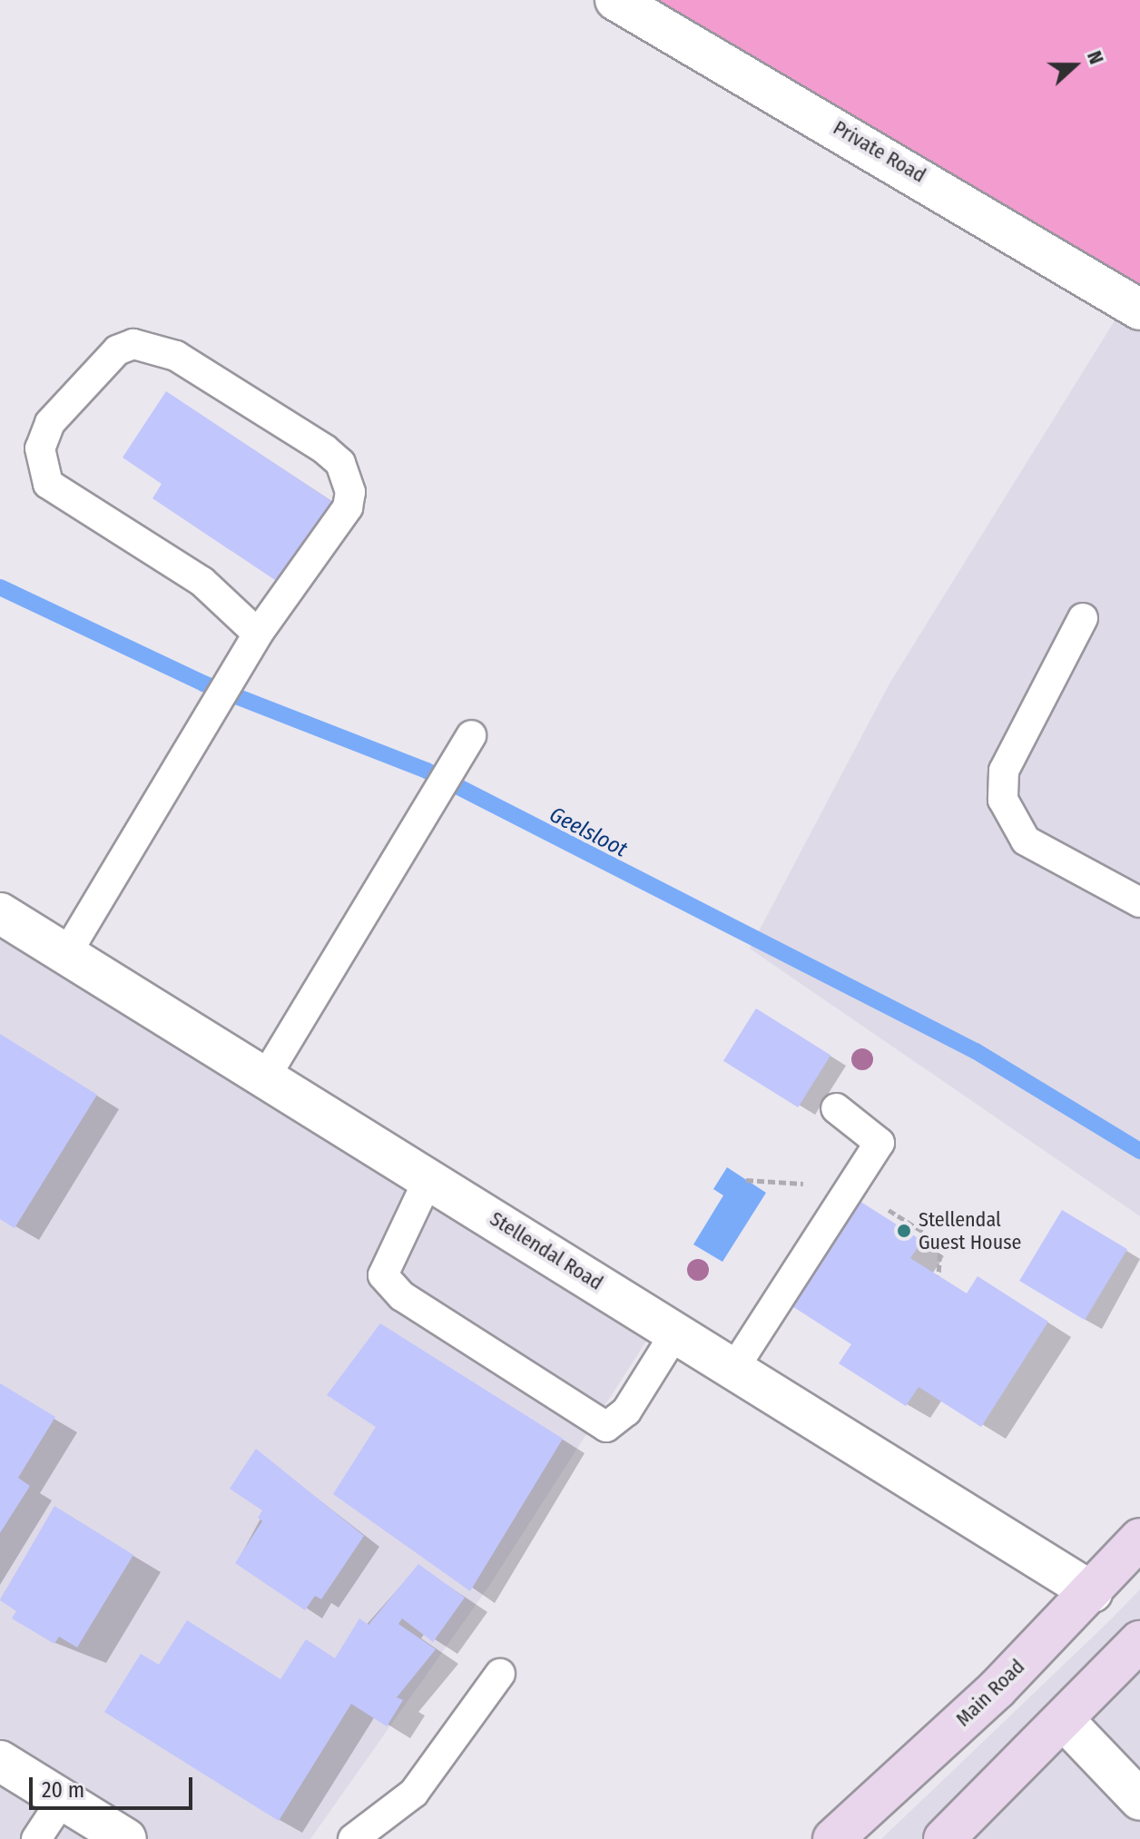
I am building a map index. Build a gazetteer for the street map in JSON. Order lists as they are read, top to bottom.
{
  "streets": {
    "main road": ["Main Road"],
    "street": ["Private Road", "Stellendal Road"]
  },
  "crossings": [
    ["Stellendal Road", "Main Road"]
  ],
  "water": ["Geelsloot"],
  "places": ["Stellendal Guest House"],
  "scale_bar": "20 m",
  "north": "right"
}
